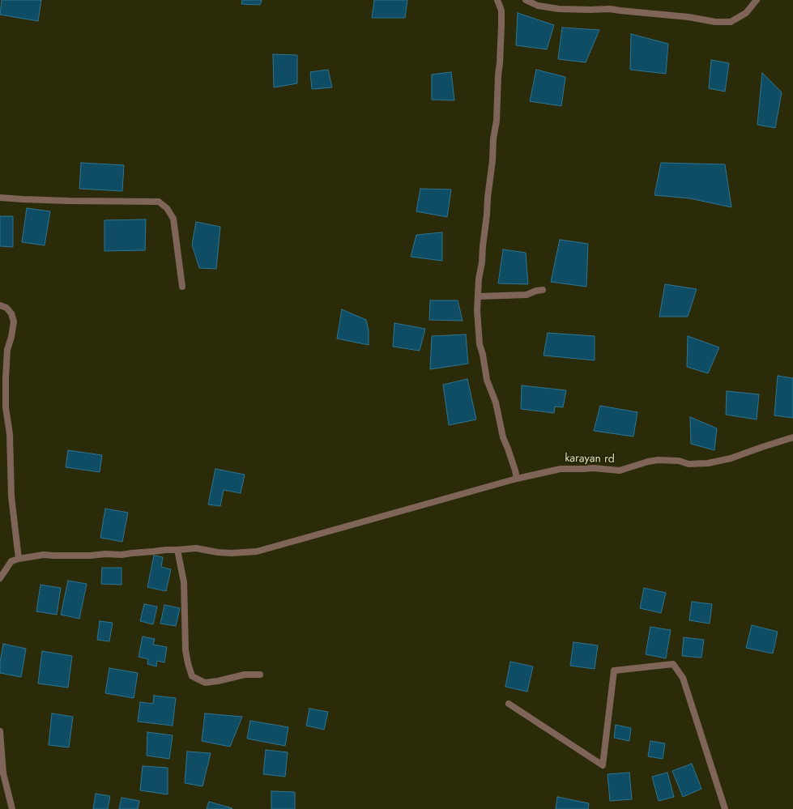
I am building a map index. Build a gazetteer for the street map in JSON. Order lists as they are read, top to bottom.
{
  "streets": {
    "street": ["karayan rd"]
  }
}
